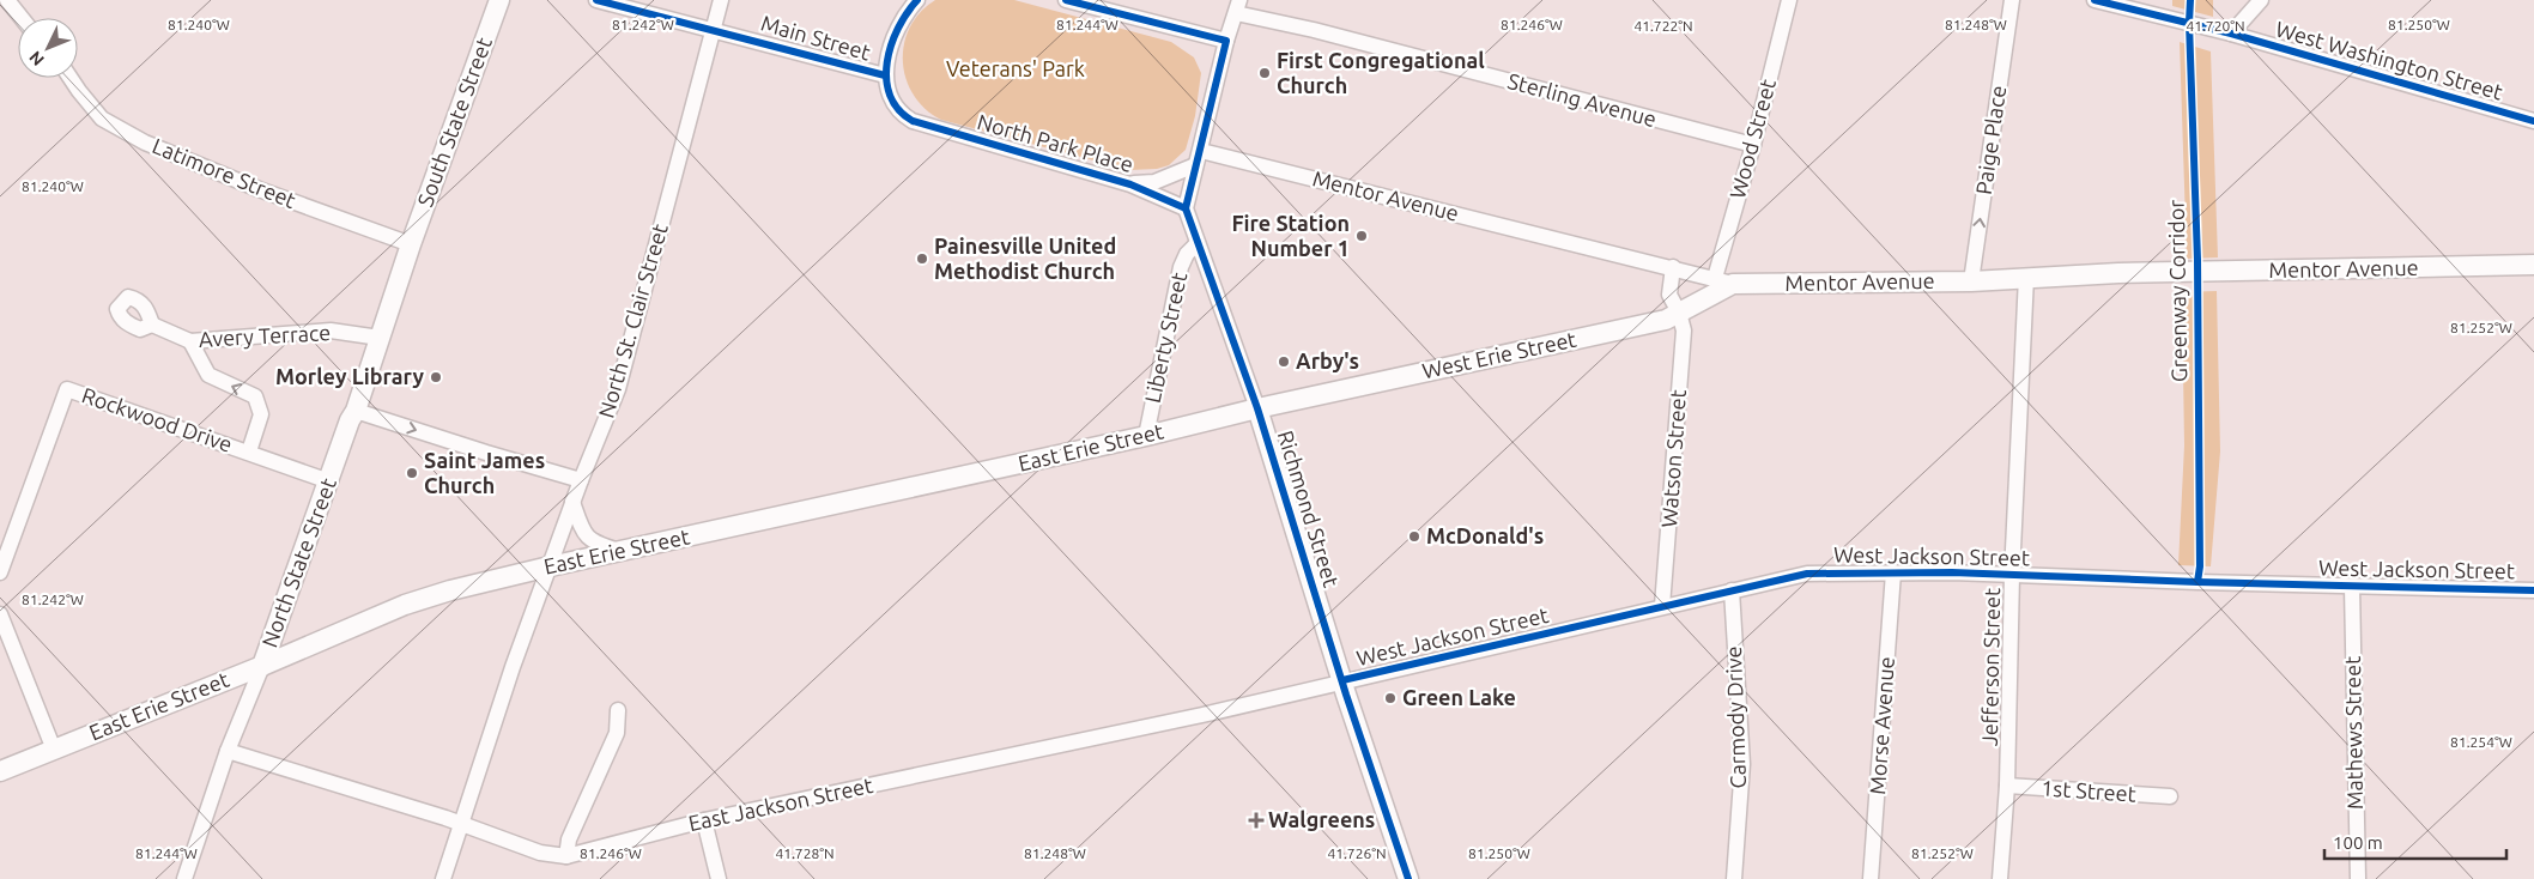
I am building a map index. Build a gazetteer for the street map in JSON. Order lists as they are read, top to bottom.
{
  "streets": {
    "main road": [
      "South State Street",
      "Mentor Avenue",
      "West Erie Street",
      "East Erie Street",
      "Richmond Street",
      "North State Street"
    ],
    "street": [
      "Main Street",
      "West Washington Street",
      "Sterling Avenue",
      "Wood Street",
      "Paige Place",
      "North Park Place",
      "Latimore Street",
      "North St. Clair Street",
      "Avery Terrace",
      "Liberty Street",
      "Rockwood Drive",
      "Watson Street",
      "West Jackson Street",
      "Jefferson Street",
      "Carmody Drive",
      "Morse Avenue",
      "Mathews Street",
      "1st Street",
      "East Jackson Street"
    ],
    "cycle path": ["Greenway Corridor"]
  },
  "crossings": [
    ["Main Street", "North Park Place"],
    ["Main Street", "North St. Clair Street"],
    ["Sterling Avenue", "Wood Street"],
    ["South State Street", "Latimore Street"],
    ["South State Street", "North State Street"],
    ["Wood Street", "Mentor Avenue"],
    ["Wood Street", "West Erie Street"],
    ["Paige Place", "Mentor Avenue"],
    ["North Park Place", "Mentor Avenue"],
    ["North Park Place", "Richmond Street"],
    ["Latimore Street", "North State Street"],
    ["Mentor Avenue", "West Erie Street"],
    ["Mentor Avenue", "Watson Street"],
    ["Mentor Avenue", "Jefferson Street"],
    ["North St. Clair Street", "East Erie Street"],
    ["North St. Clair Street", "East Jackson Street"],
    ["Avery Terrace", "North State Street"],
    ["Liberty Street", "East Erie Street"],
    ["Liberty Street", "Richmond Street"],
    ["West Erie Street", "East Erie Street"],
    ["West Erie Street", "Watson Street"],
    ["West Erie Street", "Richmond Street"],
    ["Rockwood Drive", "North State Street"],
    ["East Erie Street", "Richmond Street"],
    ["East Erie Street", "North State Street"],
    ["Watson Street", "West Jackson Street"],
    ["Richmond Street", "West Jackson Street"],
    ["Richmond Street", "East Jackson Street"],
    ["West Jackson Street", "Jefferson Street"],
    ["West Jackson Street", "Carmody Drive"],
    ["West Jackson Street", "Morse Avenue"],
    ["West Jackson Street", "Mathews Street"],
    ["West Jackson Street", "East Jackson Street"],
    ["North State Street", "East Jackson Street"],
    ["Jefferson Street", "1st Street"]
  ],
  "one_way": ["Paige Place"],
  "parks": ["Veterans' Park"],
  "places": {
    "other": [
      "First Congregational Church",
      "Fire Station Number 1",
      "Painesville United Methodist Church",
      "Arby's",
      "Morley Library",
      "Saint James Church",
      "McDonald's",
      "Green Lake"
    ],
    "health": ["Walgreens"]
  },
  "scale_bar": "100 m",
  "north": "bottom left",
  "coordinates": [
    "81.240°W",
    "81.242°W",
    "81.244°W",
    "81.246°W",
    "81.248°W",
    "81.250°W",
    "41.720°N",
    "41.722°N",
    "81.252°W",
    "81.254°W",
    "41.728°N",
    "41.726°N"
  ]
}
